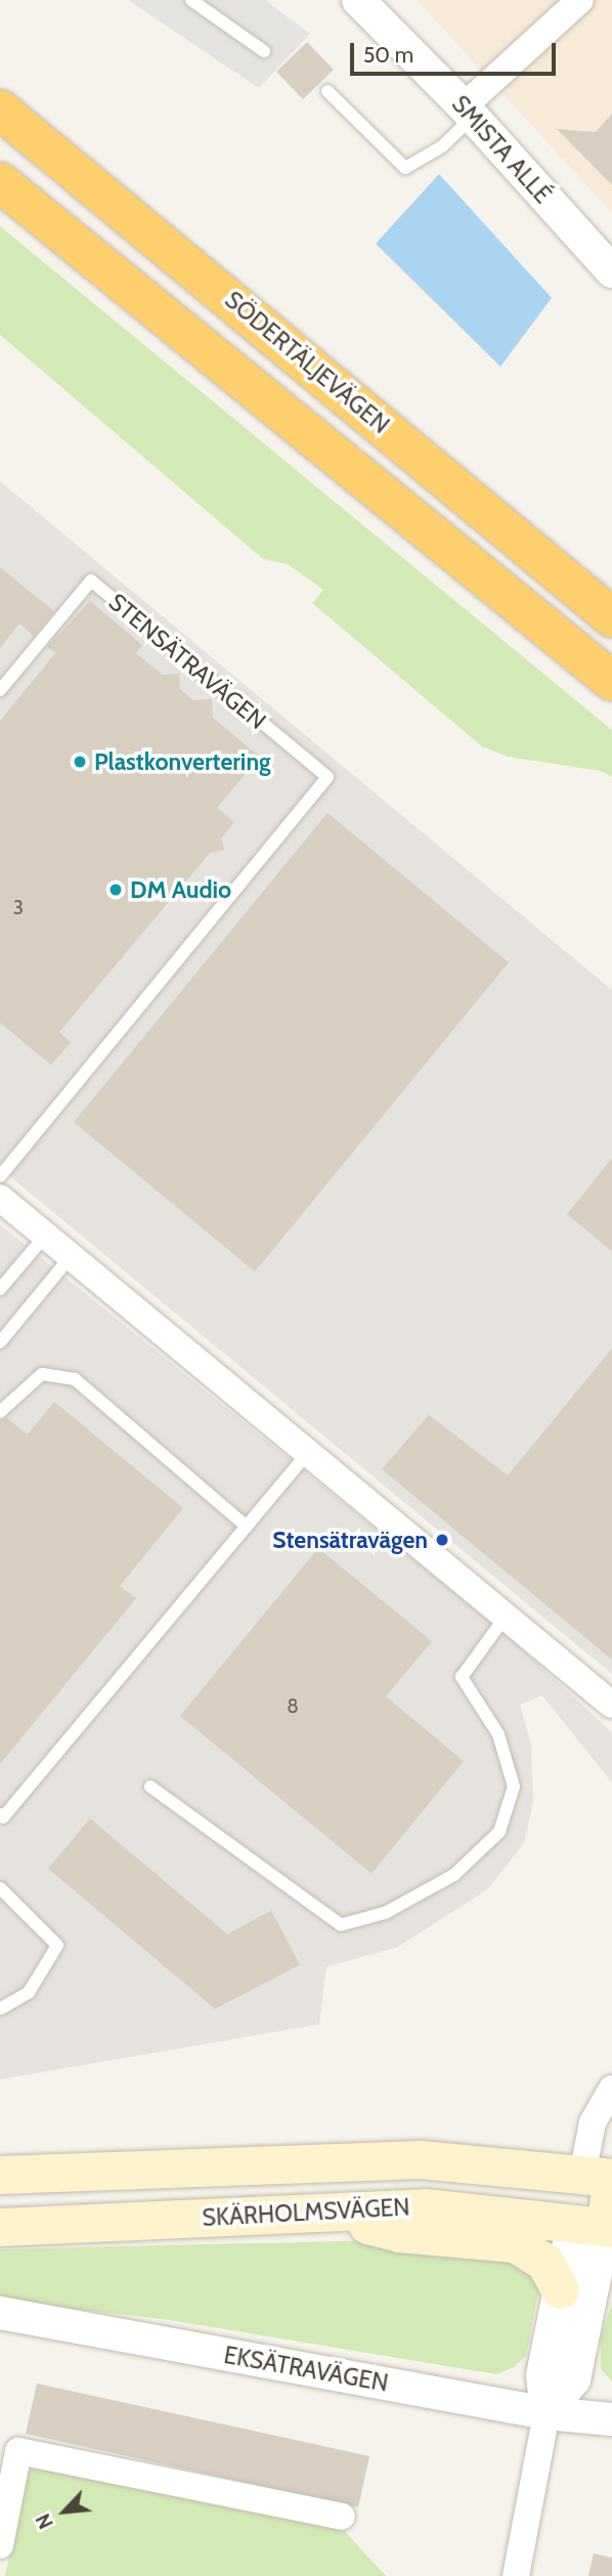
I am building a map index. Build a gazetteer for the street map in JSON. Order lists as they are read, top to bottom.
{
  "streets": {
    "highway": ["SÖDERTÄLJEVÄGEN"],
    "main road": ["SKÄRHOLMSVÄGEN"],
    "street": ["SMISTA ALLÉ", "EKSÄTRAVÄGEN"],
    "lane": ["STENSÄTRAVÄGEN"]
  },
  "places": ["Plastkonvertering", "DM Audio", "Stensätravägen"],
  "house_numbers": ["3", "8"],
  "scale_bar": "50 m",
  "north": "bottom left"
}
